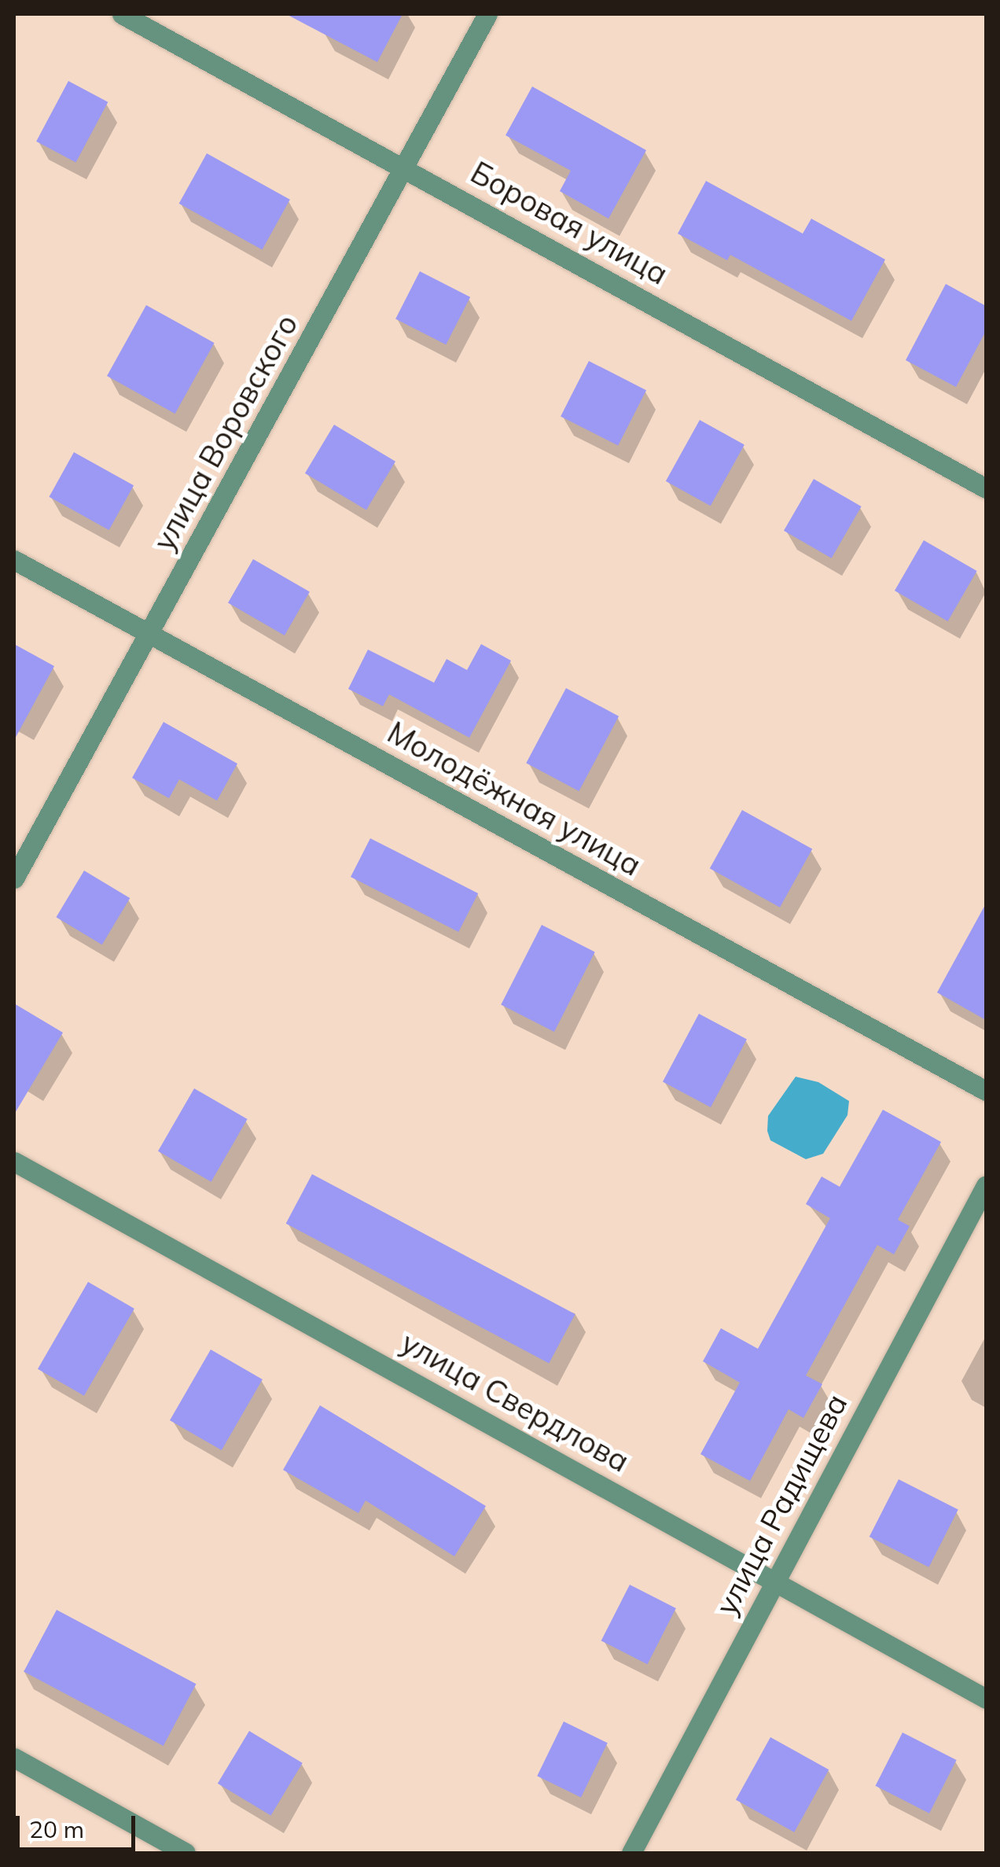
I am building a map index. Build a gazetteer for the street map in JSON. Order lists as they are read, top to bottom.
{
  "streets": {
    "street": [
      "Боровая улица",
      "улица Воровского",
      "Молодёжная улица",
      "улица Свердлова",
      "улица Радищева"
    ]
  },
  "crossings": [
    ["Боровая улица", "улица Воровского"],
    ["улица Воровского", "Молодёжная улица"],
    ["улица Свердлова", "улица Радищева"]
  ],
  "scale_bar": "20 m"
}
